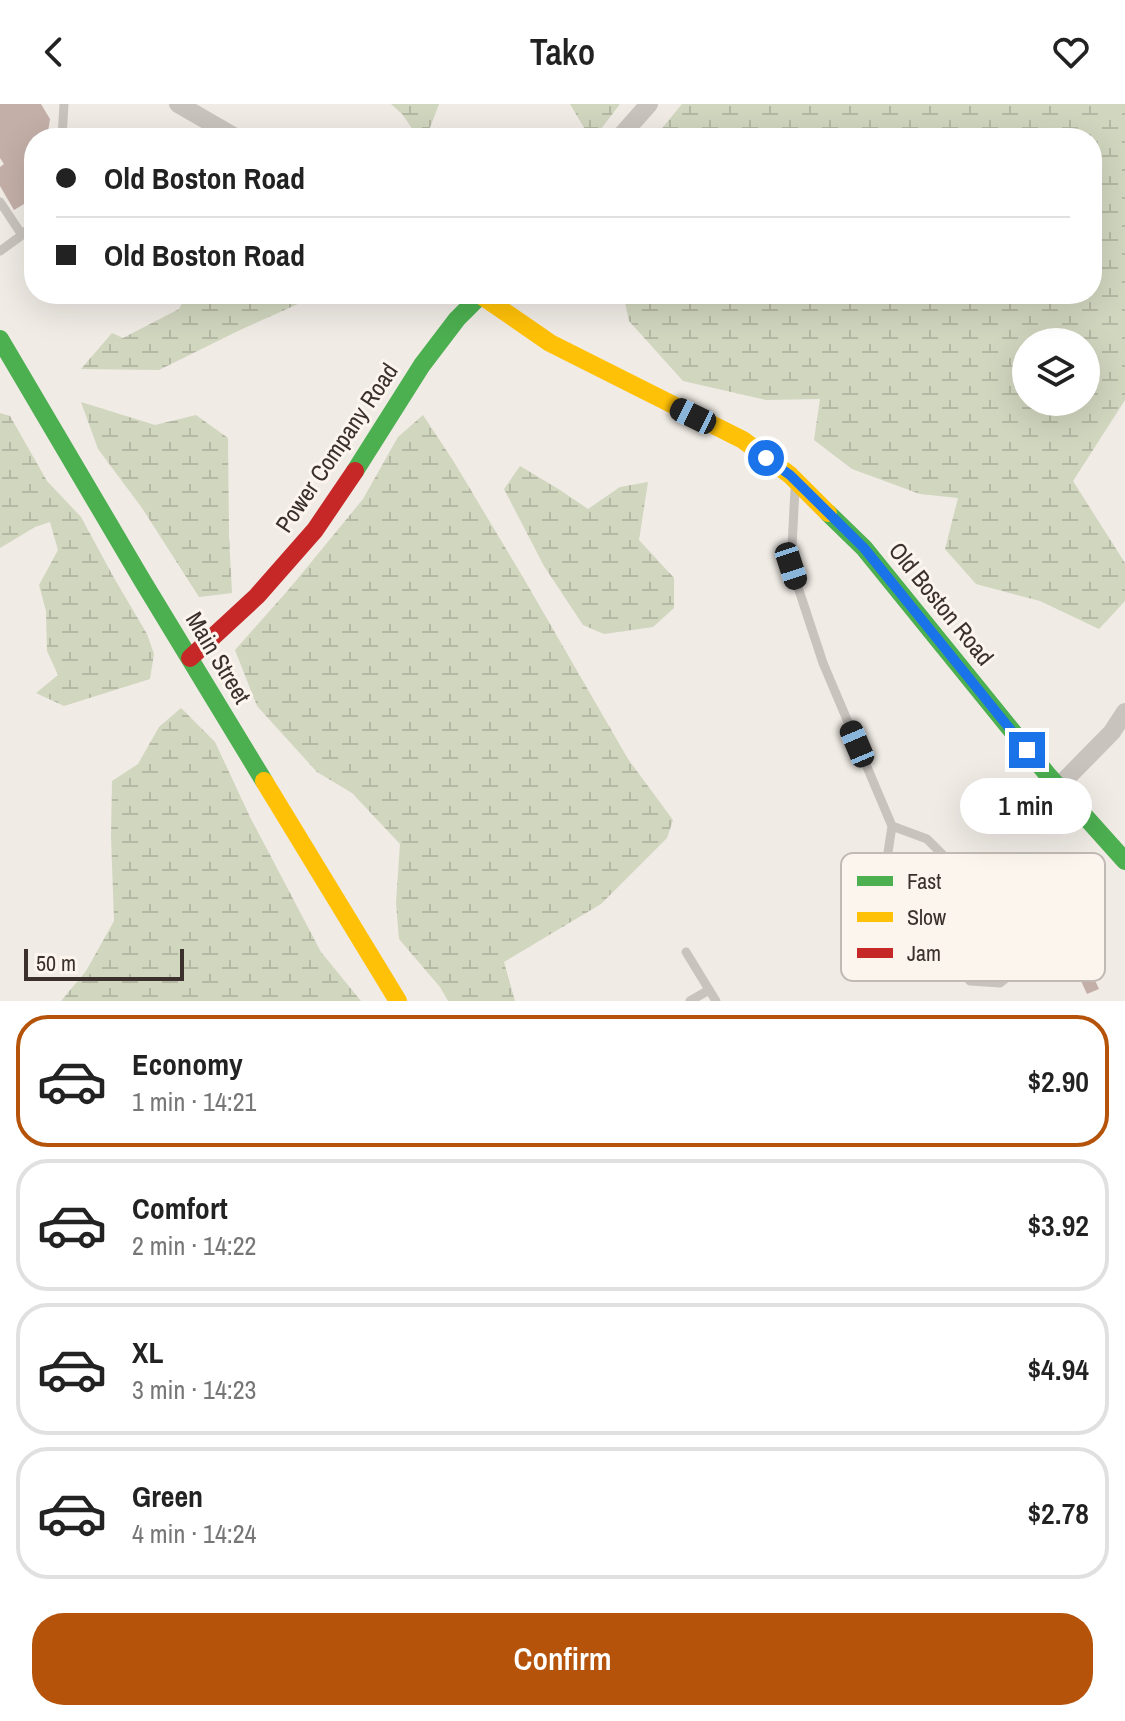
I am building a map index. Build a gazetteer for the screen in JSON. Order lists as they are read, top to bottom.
{
  "streets": {
    "street": ["Power Company Road", "Old Boston Road", "Main Street"]
  },
  "crossings": [
    ["Power Company Road", "Main Street"]
  ],
  "legend": ["Fast", "Slow", "Jam"],
  "scale_bar": "50 m",
  "page": {
    "header": "Tako",
    "banner": ["Old Boston Road", "Old Boston Road"],
    "bubble": "1 min",
    "scale": "50 m",
    "list": [
      {
        "name": "Economy",
        "note": "1 min · 14:21",
        "value": "$2.90"
      },
      {
        "name": "Comfort",
        "note": "2 min · 14:22",
        "value": "$3.92"
      },
      {
        "name": "XL",
        "note": "3 min · 14:23",
        "value": "$4.94"
      },
      {
        "name": "Green",
        "note": "4 min · 14:24",
        "value": "$2.78"
      }
    ],
    "buttons": "Confirm"
  }
}
